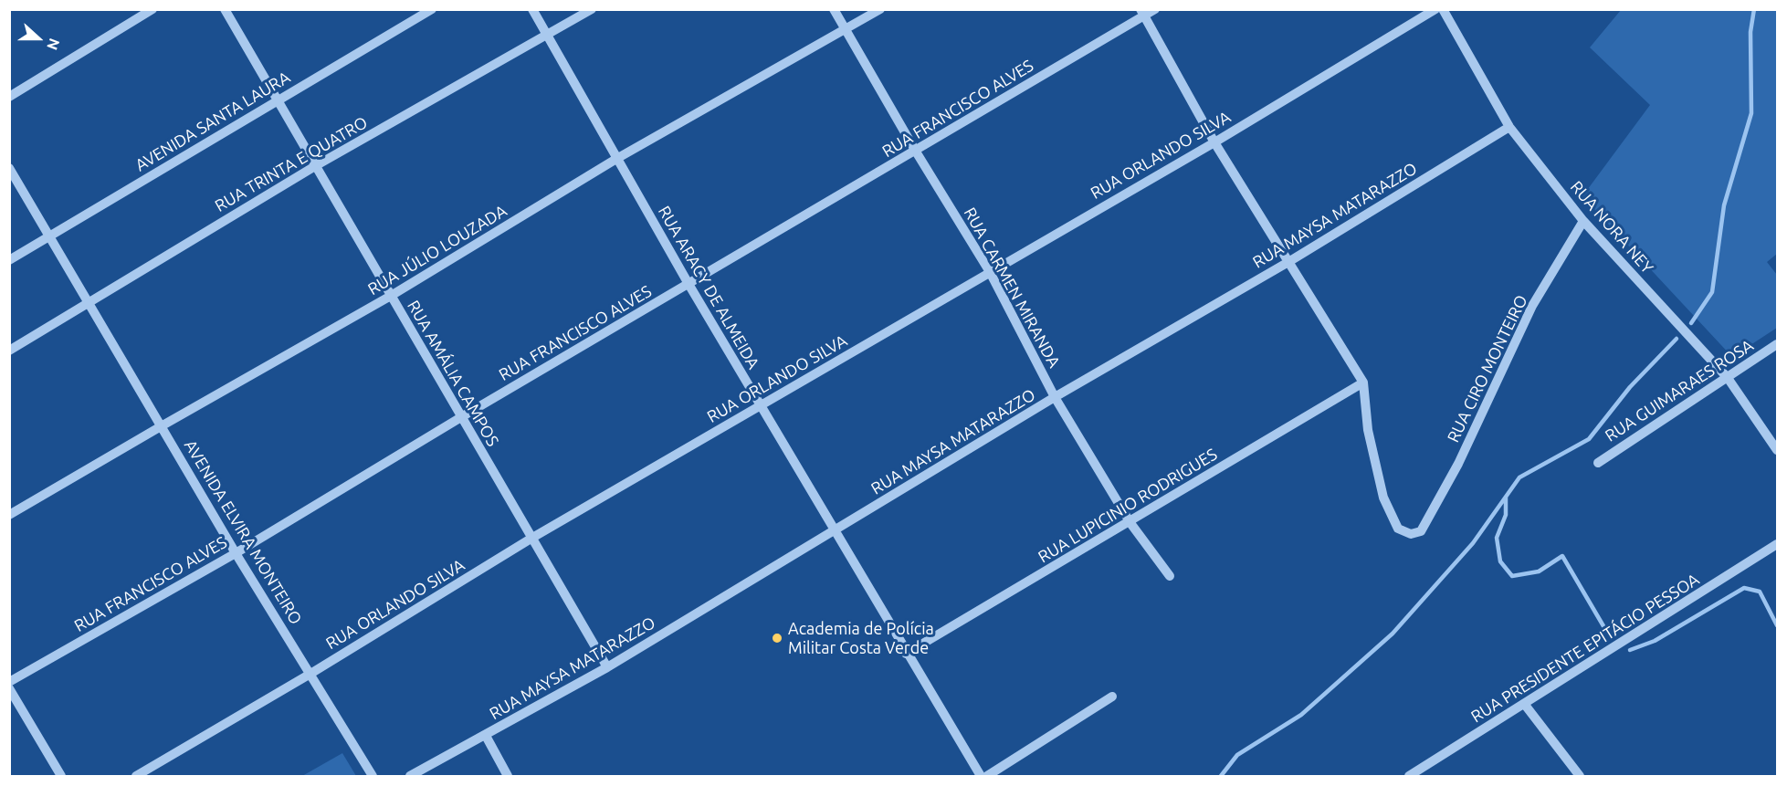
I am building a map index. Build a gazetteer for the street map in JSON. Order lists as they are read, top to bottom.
{
  "streets": {
    "street": [
      "RUA FRANCISCO ALVES",
      "AVENIDA SANTA LAURA",
      "RUA ORLANDO SILVA",
      "RUA TRINTA E QUATRO",
      "RUA MAYSA MATARAZZO",
      "RUA NORA NEY",
      "RUA JÚLIO LOUZADA",
      "RUA ARACY DE ALMEIDA",
      "RUA CARMEN MIRANDA",
      "RUA CIRO MONTEIRO",
      "RUA AMÁLIA CAMPOS",
      "RUA GUIMARAES ROSA",
      "RUA LUPICINIO RODRIGUES",
      "AVENIDA ELVIRA MONTEIRO",
      "RUA PRESIDENTE EPITÁCIO PESSOA"
    ]
  },
  "crossings": [
    ["RUA FRANCISCO ALVES", "RUA ARACY DE ALMEIDA"],
    ["RUA FRANCISCO ALVES", "RUA CARMEN MIRANDA"],
    ["RUA FRANCISCO ALVES", "RUA AMÁLIA CAMPOS"],
    ["RUA FRANCISCO ALVES", "AVENIDA ELVIRA MONTEIRO"],
    ["AVENIDA SANTA LAURA", "RUA AMÁLIA CAMPOS"],
    ["RUA ORLANDO SILVA", "RUA ARACY DE ALMEIDA"],
    ["RUA ORLANDO SILVA", "RUA CARMEN MIRANDA"],
    ["RUA ORLANDO SILVA", "RUA AMÁLIA CAMPOS"],
    ["RUA ORLANDO SILVA", "AVENIDA ELVIRA MONTEIRO"],
    ["RUA TRINTA E QUATRO", "RUA ARACY DE ALMEIDA"],
    ["RUA TRINTA E QUATRO", "RUA AMÁLIA CAMPOS"],
    ["RUA TRINTA E QUATRO", "AVENIDA ELVIRA MONTEIRO"],
    ["RUA MAYSA MATARAZZO", "RUA NORA NEY"],
    ["RUA MAYSA MATARAZZO", "RUA ARACY DE ALMEIDA"],
    ["RUA MAYSA MATARAZZO", "RUA CARMEN MIRANDA"],
    ["RUA MAYSA MATARAZZO", "RUA AMÁLIA CAMPOS"],
    ["RUA NORA NEY", "RUA CIRO MONTEIRO"],
    ["RUA NORA NEY", "RUA GUIMARAES ROSA"],
    ["RUA JÚLIO LOUZADA", "RUA ARACY DE ALMEIDA"],
    ["RUA JÚLIO LOUZADA", "RUA CARMEN MIRANDA"],
    ["RUA JÚLIO LOUZADA", "RUA AMÁLIA CAMPOS"],
    ["RUA JÚLIO LOUZADA", "AVENIDA ELVIRA MONTEIRO"],
    ["RUA ARACY DE ALMEIDA", "RUA LUPICINIO RODRIGUES"],
    ["RUA CARMEN MIRANDA", "RUA LUPICINIO RODRIGUES"],
    ["RUA CIRO MONTEIRO", "RUA LUPICINIO RODRIGUES"]
  ],
  "places": ["Academia de Polícia Militar Costa Verde"],
  "north": "right"
}
